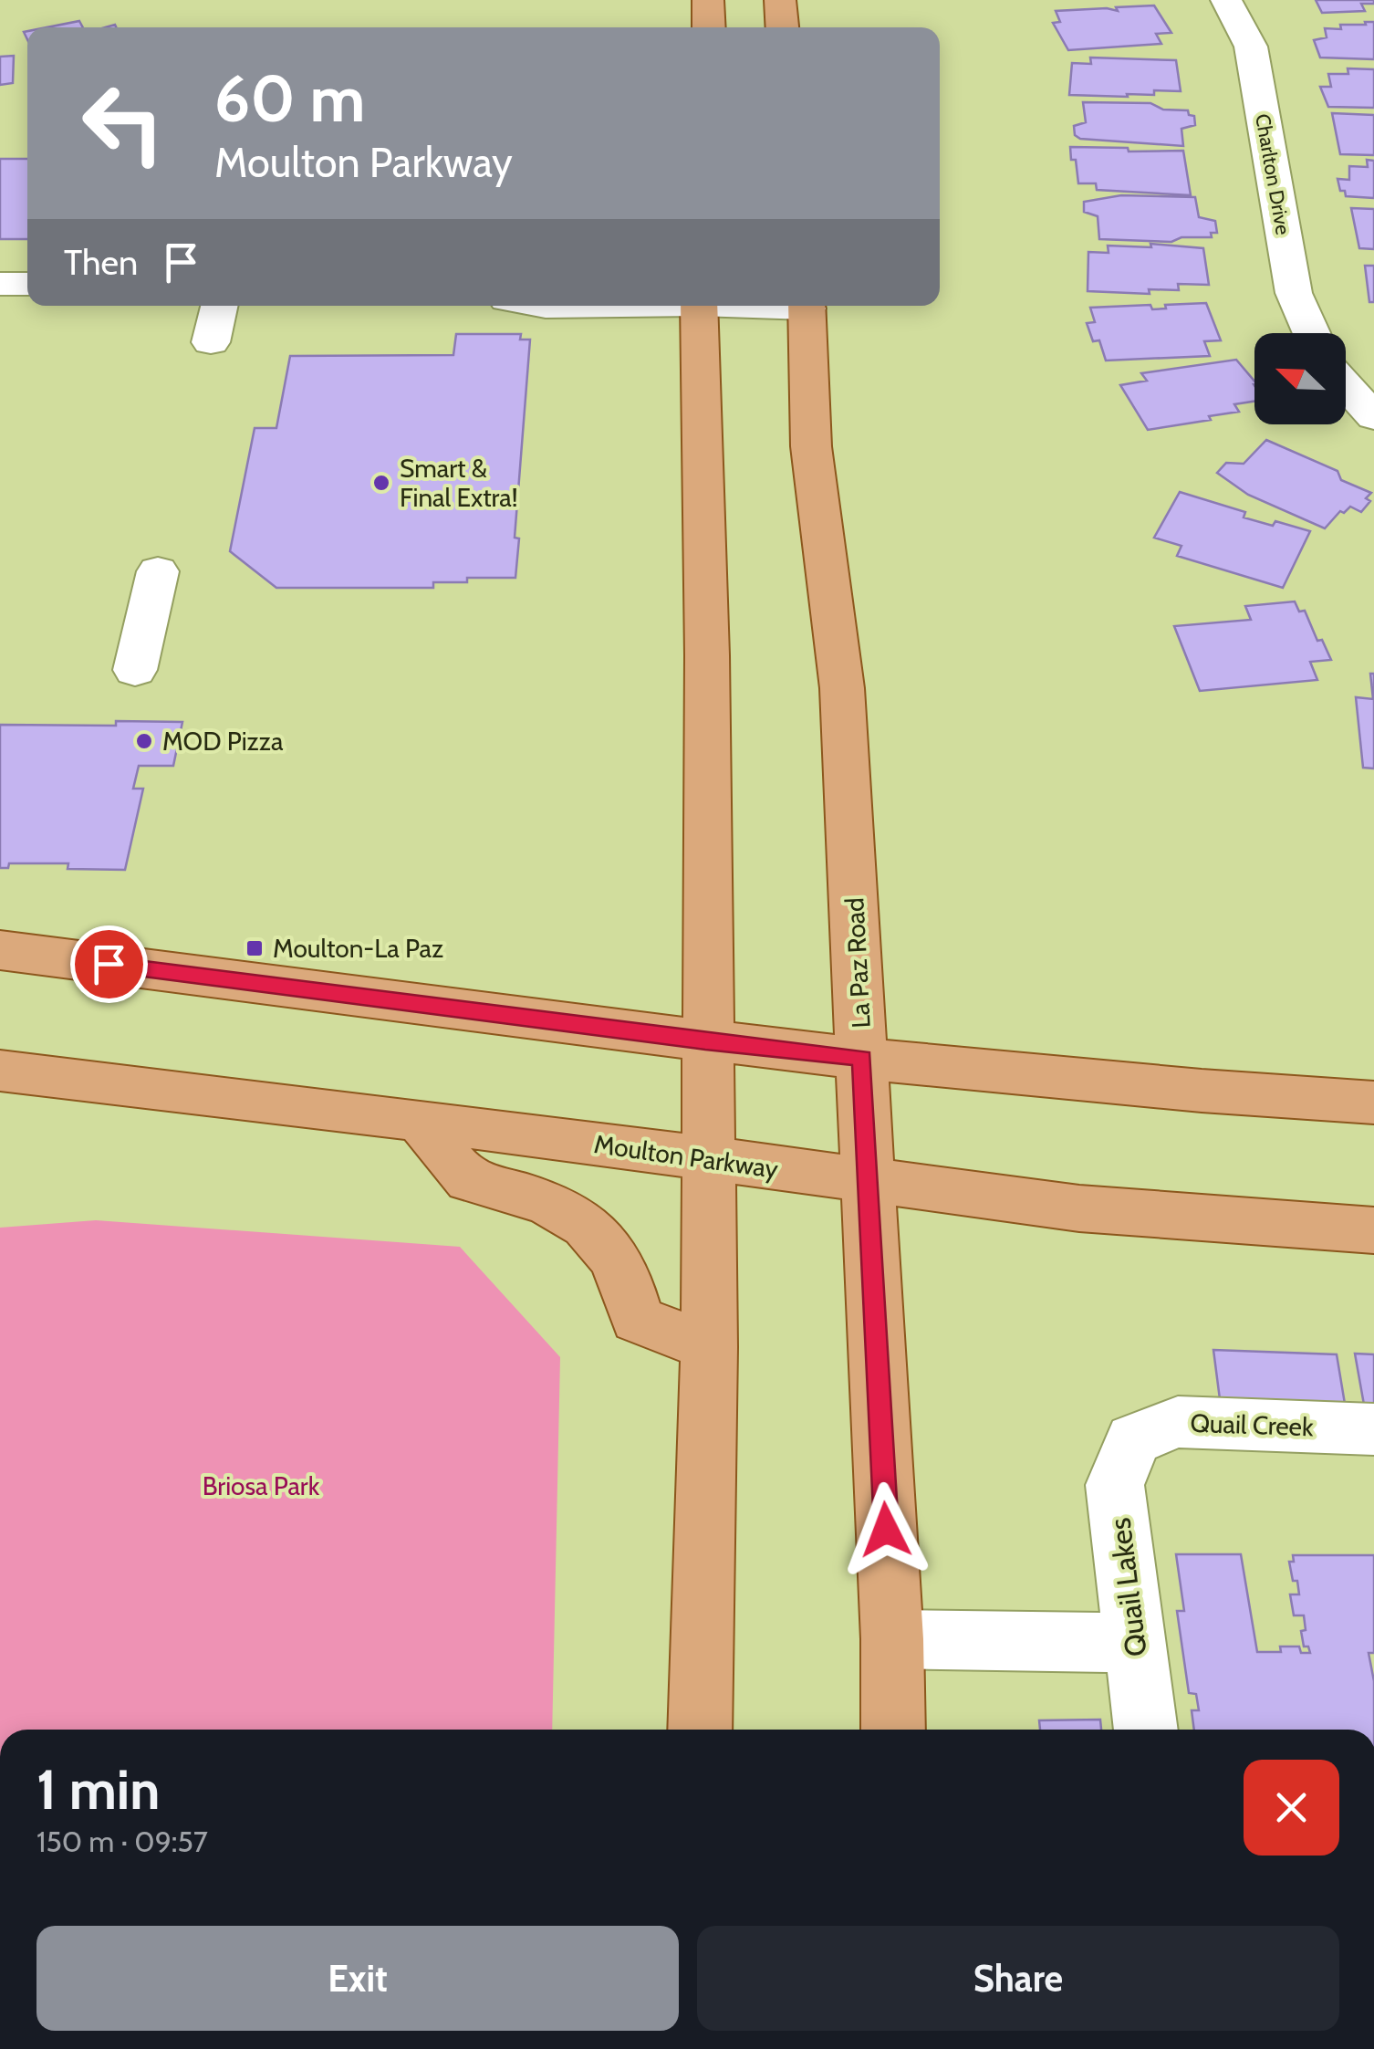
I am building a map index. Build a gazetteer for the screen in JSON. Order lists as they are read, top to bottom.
{
  "streets": {
    "main road": ["La Paz Road", "Moulton Parkway"],
    "street": ["Charlton Drive", "Quail Creek", "Quail Lakes"]
  },
  "crossings": [
    ["La Paz Road", "Moulton Parkway"],
    ["Quail Creek", "Quail Lakes"]
  ],
  "parks": ["Briosa Park"],
  "places": {
    "other": ["Smart & Final Extra!", "MOD Pizza"],
    "transit": ["Moulton-La Paz"]
  },
  "north": "top left",
  "page": {
    "turn": ["60 m", "Moulton Parkway"],
    "then": "Then",
    "heading": ["1 min", "150 m · 09:57"],
    "buttons": ["Exit", "Share"]
  }
}
